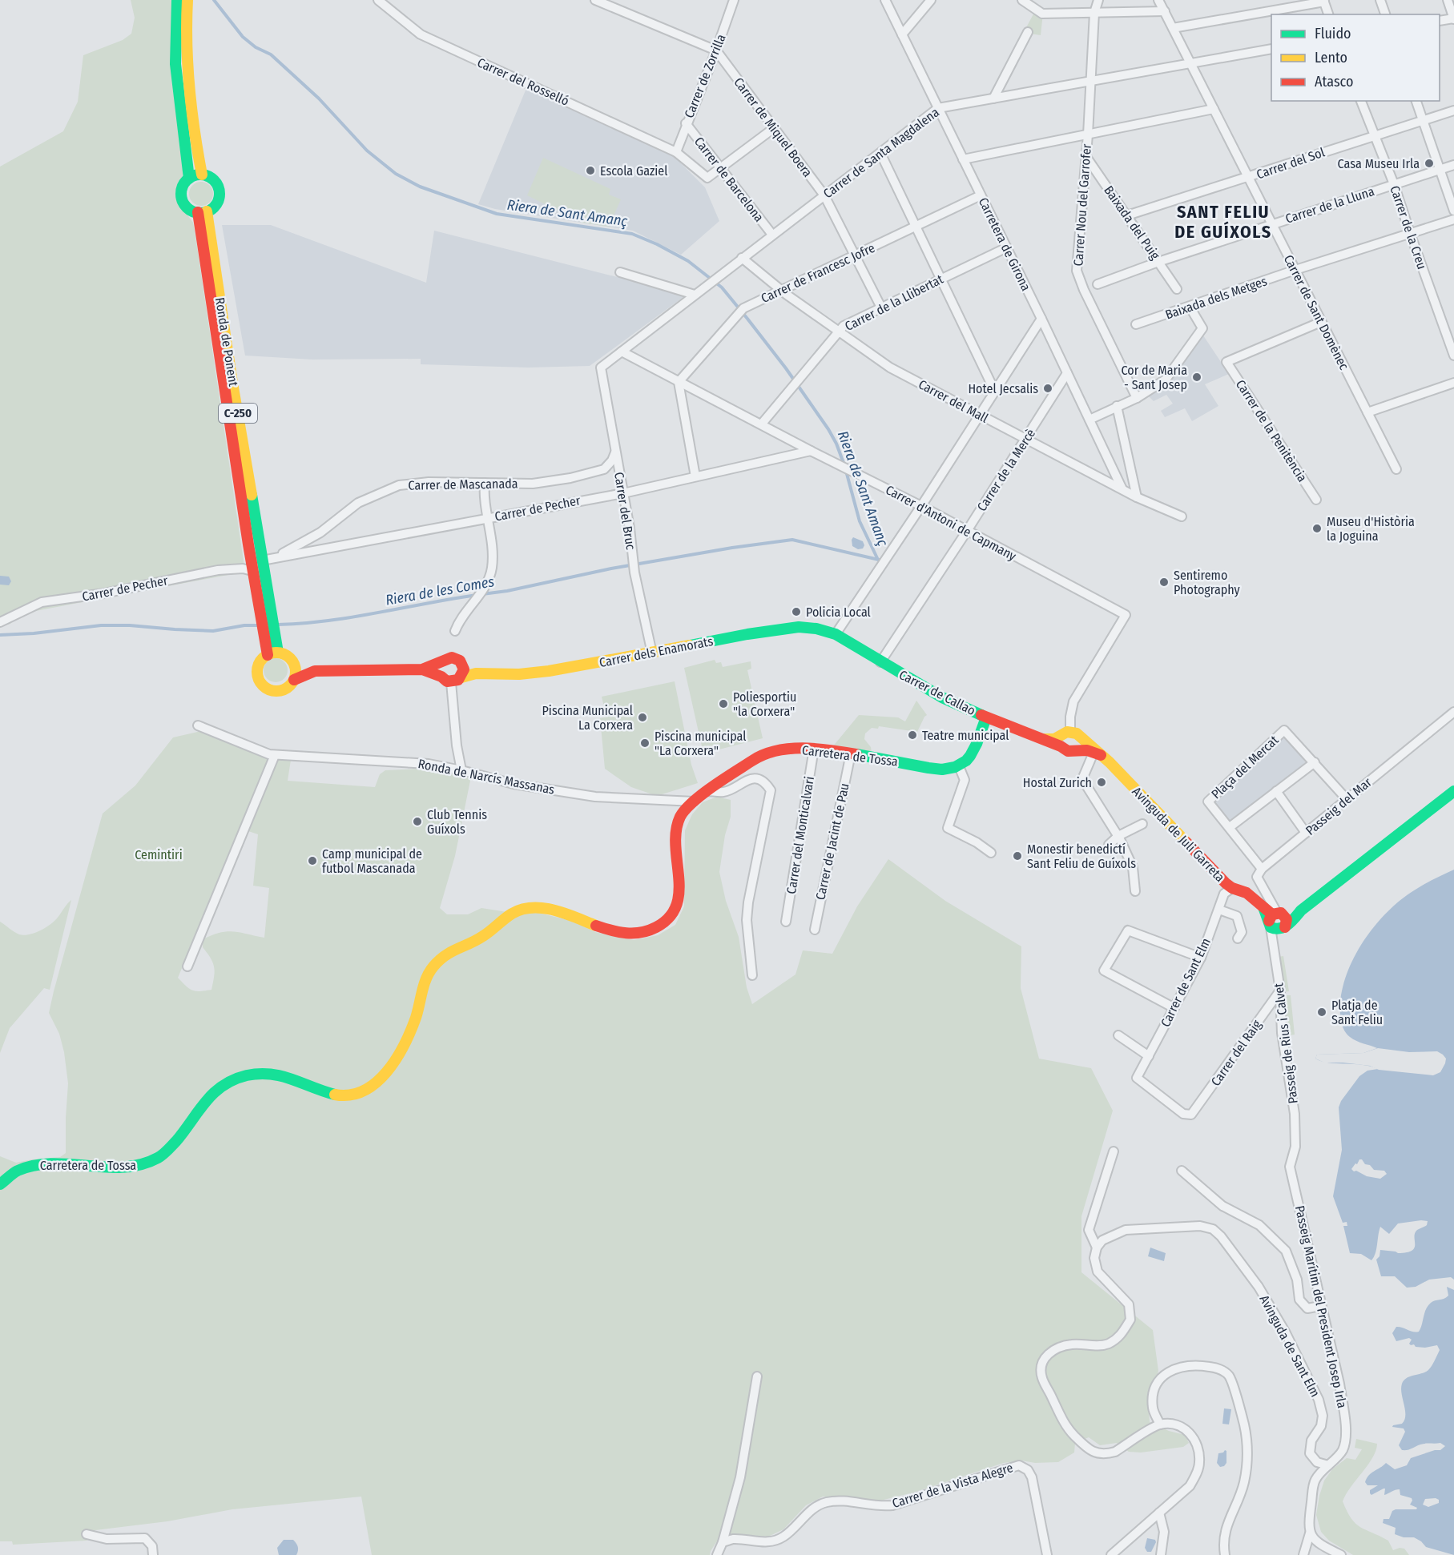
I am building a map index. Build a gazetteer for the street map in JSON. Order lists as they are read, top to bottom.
{
  "streets": {
    "main road": [
      "C-250",
      "Carrer dels Enamorats",
      "Carrer de Callao",
      "Carretera de Tossa",
      "Avinguda de Juli Garreta"
    ],
    "street": [
      "Carrer de Zorrilla",
      "Carrer del Rosselló",
      "Carrer de Miquel Boera",
      "Carrer de Santa Magdalena",
      "Carrer del Sol",
      "Carrer de Barcelona",
      "Carrer Nou del Garrofer",
      "Carrer de la Lluna",
      "Baixada del Puig",
      "Carrer de la Creu",
      "Carretera de Girona",
      "Carrer de Francesc Jofre",
      "Baixada dels Metges",
      "Carrer de la Llibertat",
      "Carrer de Sant Domènec",
      "Carrer del Mall",
      "Carrer de la Penitència",
      "Carrer de la Mercè",
      "Carrer de Mascanada",
      "Carrer de Pecher",
      "Carrer del Bruc",
      "Carrer d'Antoni de Capmany",
      "Plaça del Mercat",
      "Ronda de Narcís Massanas",
      "Passeig del Mar",
      "Carrer del Monticalvari",
      "Carrer de Jacint de Pau",
      "Carrer de Sant Elm",
      "Passeig de Rius i Calvet",
      "Carrer del Raig",
      "Passeig Marítim del President Josep Irla",
      "Avinguda de Sant Elm",
      "Carrer de la Vista Alegre"
    ]
  },
  "crossings": [
    ["Carrer de Zorrilla", "Carrer del Rosselló"],
    ["Carrer de Zorrilla", "Carrer de Miquel Boera"],
    ["Carrer de Zorrilla", "Carrer de Barcelona"],
    ["Carrer del Rosselló", "Carrer de Barcelona"],
    ["Carrer de Miquel Boera", "Carrer de Santa Magdalena"],
    ["Carrer de Miquel Boera", "Carrer de Francesc Jofre"],
    ["Carrer de Miquel Boera", "Carrer de la Llibertat"],
    ["Carrer de Santa Magdalena", "Carrer de Barcelona"],
    ["Carrer de Santa Magdalena", "Carrer Nou del Garrofer"],
    ["Carrer de Santa Magdalena", "Carretera de Girona"],
    ["Carrer de Santa Magdalena", "Carrer de Sant Domènec"],
    ["Carrer de Santa Magdalena", "Carrer del Mall"],
    ["Carrer de Santa Magdalena", "Carrer del Bruc"],
    ["Carrer de Santa Magdalena", "Carrer d'Antoni de Capmany"],
    ["Carrer del Sol", "Baixada del Puig"],
    ["Carrer del Sol", "Carrer de la Creu"],
    ["Carrer del Sol", "Carrer de Sant Domènec"],
    ["Carrer Nou del Garrofer", "Baixada del Puig"],
    ["Carrer de la Lluna", "Baixada del Puig"],
    ["Carrer de la Lluna", "Carrer de la Creu"],
    ["Carrer de la Lluna", "Carrer de Sant Domènec"],
    ["Carrer de la Creu", "Baixada dels Metges"],
    ["Carretera de Girona", "Carrer de Francesc Jofre"],
    ["Carretera de Girona", "Carrer de la Llibertat"],
    ["Carretera de Girona", "Carrer del Mall"],
    ["Carretera de Girona", "Carrer de la Mercè"],
    ["Carrer de Francesc Jofre", "Carrer del Mall"],
    ["Carrer de Francesc Jofre", "Carrer d'Antoni de Capmany"],
    ["Baixada dels Metges", "Carrer de Sant Domènec"],
    ["Carrer de la Llibertat", "Carrer del Mall"],
    ["Carrer de la Llibertat", "Carrer d'Antoni de Capmany"],
    ["Carrer de Sant Domènec", "Carrer de la Penitència"],
    ["Carrer del Mall", "Carrer de la Mercè"],
    ["C-250", "Carrer de Mascanada"],
    ["C-250", "Carrer de Pecher"],
    ["Carrer de la Mercè", "Carrer d'Antoni de Capmany"],
    ["Carrer de la Mercè", "Carrer de Callao"],
    ["Carrer de Mascanada", "Carrer de Pecher"],
    ["Carrer de Mascanada", "Carrer del Bruc"],
    ["Carrer de Pecher", "Carrer del Bruc"],
    ["Carrer de Pecher", "Carrer d'Antoni de Capmany"],
    ["Carrer del Bruc", "Carrer dels Enamorats"],
    ["Carrer d'Antoni de Capmany", "Carrer de Callao"],
    ["Carrer d'Antoni de Capmany", "Avinguda de Juli Garreta"],
    ["Carrer dels Enamorats", "Carrer de Callao"],
    ["Carrer de Callao", "Avinguda de Juli Garreta"],
    ["Carretera de Tossa", "Ronda de Narcís Massanas"],
    ["Carretera de Tossa", "Carrer del Monticalvari"],
    ["Carretera de Tossa", "Carrer de Jacint de Pau"],
    ["Plaça del Mercat", "Passeig del Mar"],
    ["Avinguda de Juli Garreta", "Carrer de Sant Elm"],
    ["Avinguda de Juli Garreta", "Passeig de Rius i Calvet"],
    ["Carrer de Sant Elm", "Carrer del Raig"],
    ["Passeig de Rius i Calvet", "Carrer del Raig"],
    ["Passeig de Rius i Calvet", "Passeig Marítim del President Josep Irla"],
    ["Passeig Marítim del President Josep Irla", "Avinguda de Sant Elm"]
  ],
  "districts": ["SANT FELIU DE GUÍXOLS"],
  "water": ["Riera de Sant Amanç", "Riera de les Comes"],
  "parks": ["Cemintiri"],
  "places": [
    "Casa Museu Irla",
    "Escola Gaziel",
    "Cor de Maria - Sant Josep",
    "Hotel Jecsalis",
    "Museu d'Història la Joguina",
    "Sentiremo Photography",
    "Policia Local",
    "Poliesportiu \"la Corxera\"",
    "Piscina Municipal La Corxera",
    "Teatre municipal",
    "Piscina municipal \"La Corxera\"",
    "Hostal Zurich",
    "Club Tennis Guíxols",
    "Monestir benedictí Sant Feliu de Guíxols",
    "Camp municipal de futbol Mascanada",
    "Platja de Sant Feliu"
  ],
  "legend": ["Fluido", "Lento", "Atasco"]
}
